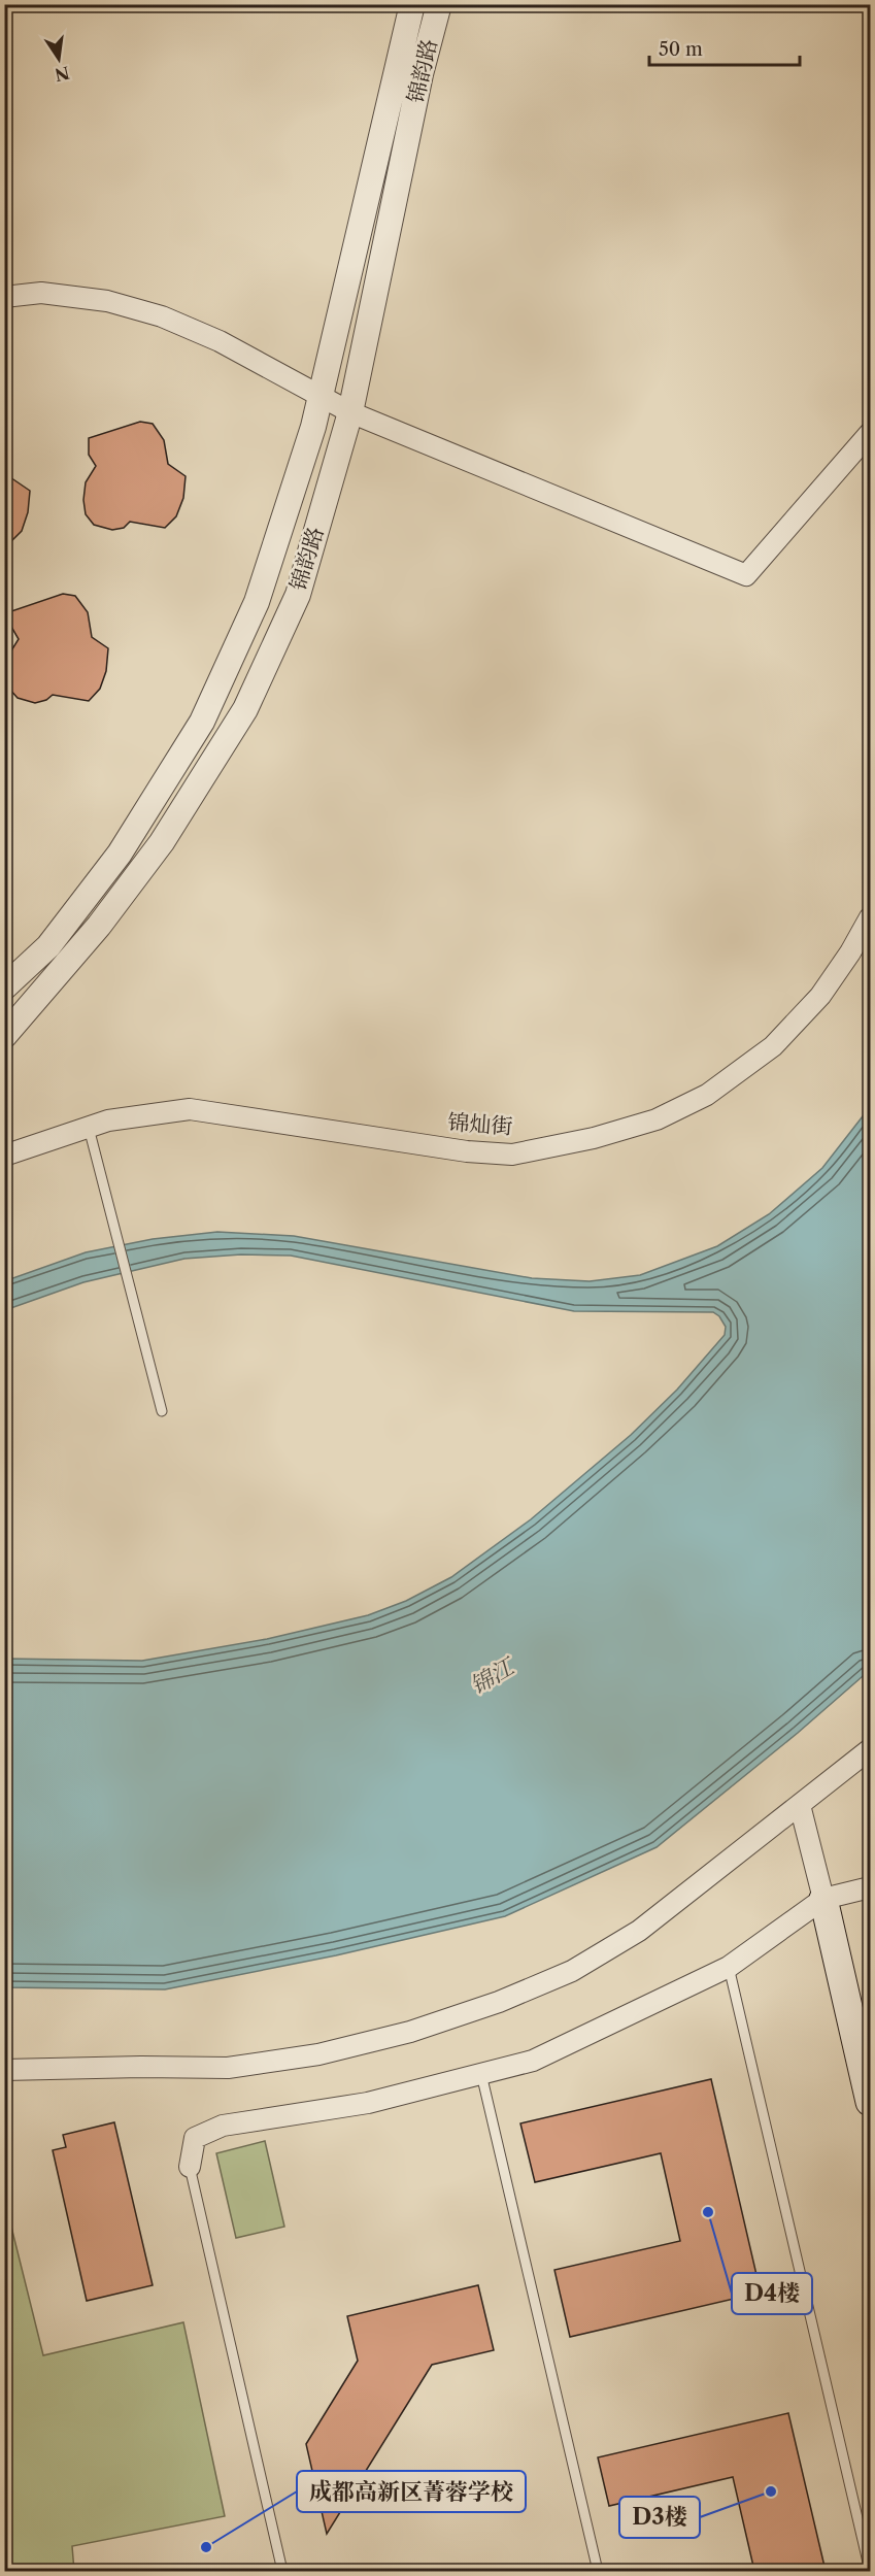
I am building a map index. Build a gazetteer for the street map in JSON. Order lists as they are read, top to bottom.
{
  "streets": {
    "street": ["锦韵路", "锦灿街"]
  },
  "water": ["锦江"],
  "places": ["D4楼", "D3楼", "成都高新区菁蓉学校"],
  "scale_bar": "50 m",
  "north": "bottom"
}
